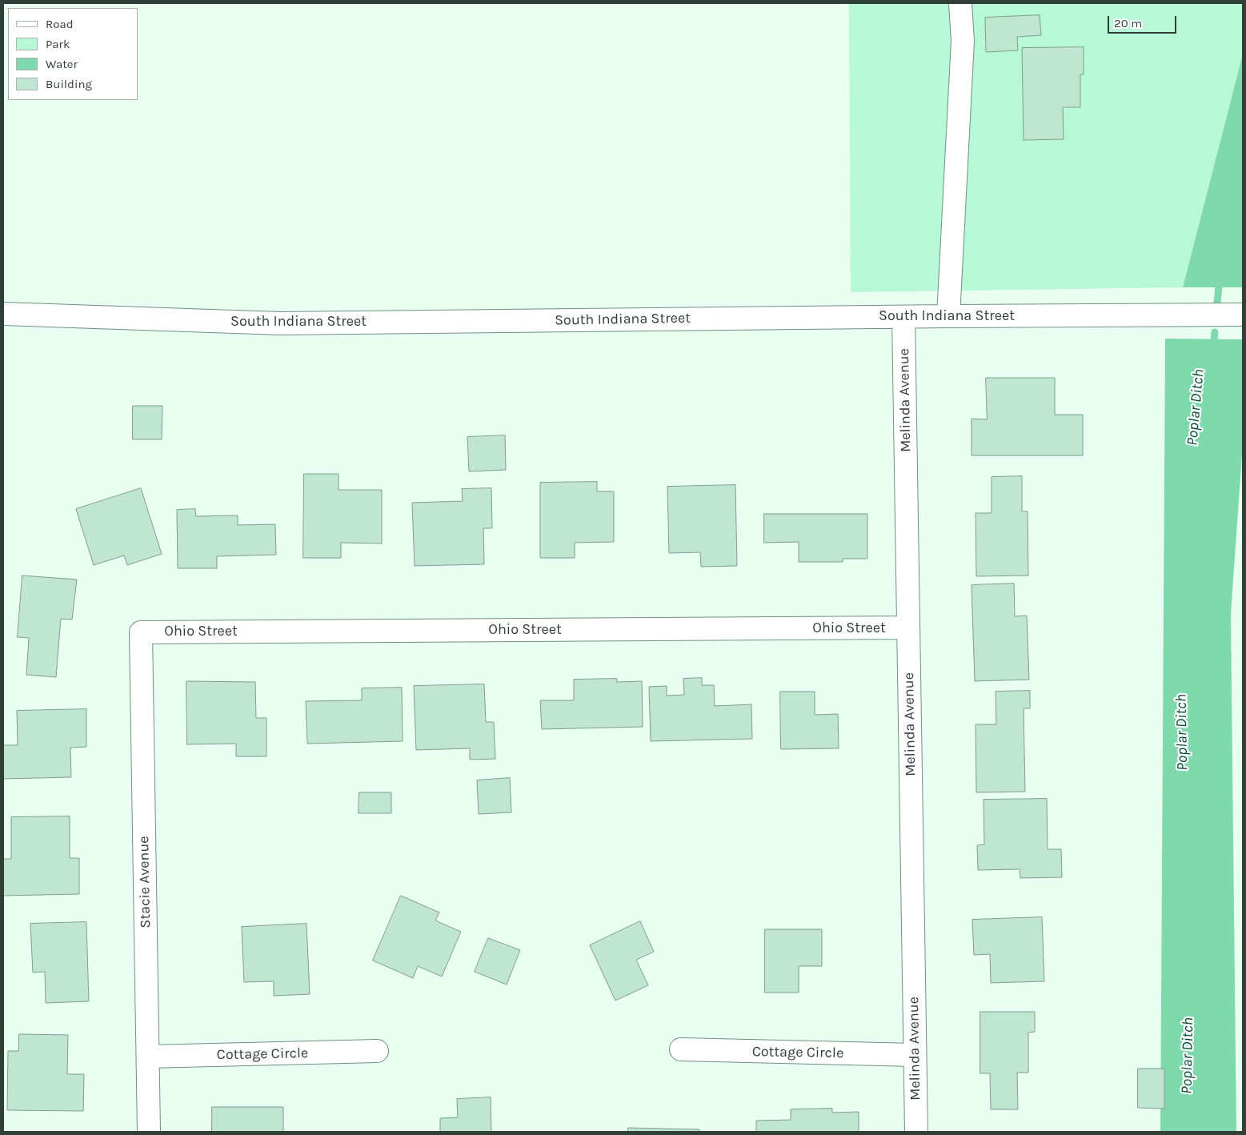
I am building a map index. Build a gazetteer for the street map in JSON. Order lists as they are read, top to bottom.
{
  "streets": {
    "street": [
      "South Indiana Street",
      "Melinda Avenue",
      "Ohio Street",
      "Stacie Avenue",
      "Cottage Circle"
    ]
  },
  "crossings": [
    ["South Indiana Street", "Melinda Avenue"],
    ["Melinda Avenue", "Ohio Street"],
    ["Melinda Avenue", "Cottage Circle"],
    ["Ohio Street", "Stacie Avenue"],
    ["Stacie Avenue", "Cottage Circle"]
  ],
  "water": ["Poplar Ditch"],
  "legend": [
    "Road",
    "Park",
    "Water",
    "Building"
  ],
  "scale_bar": "20 m"
}
